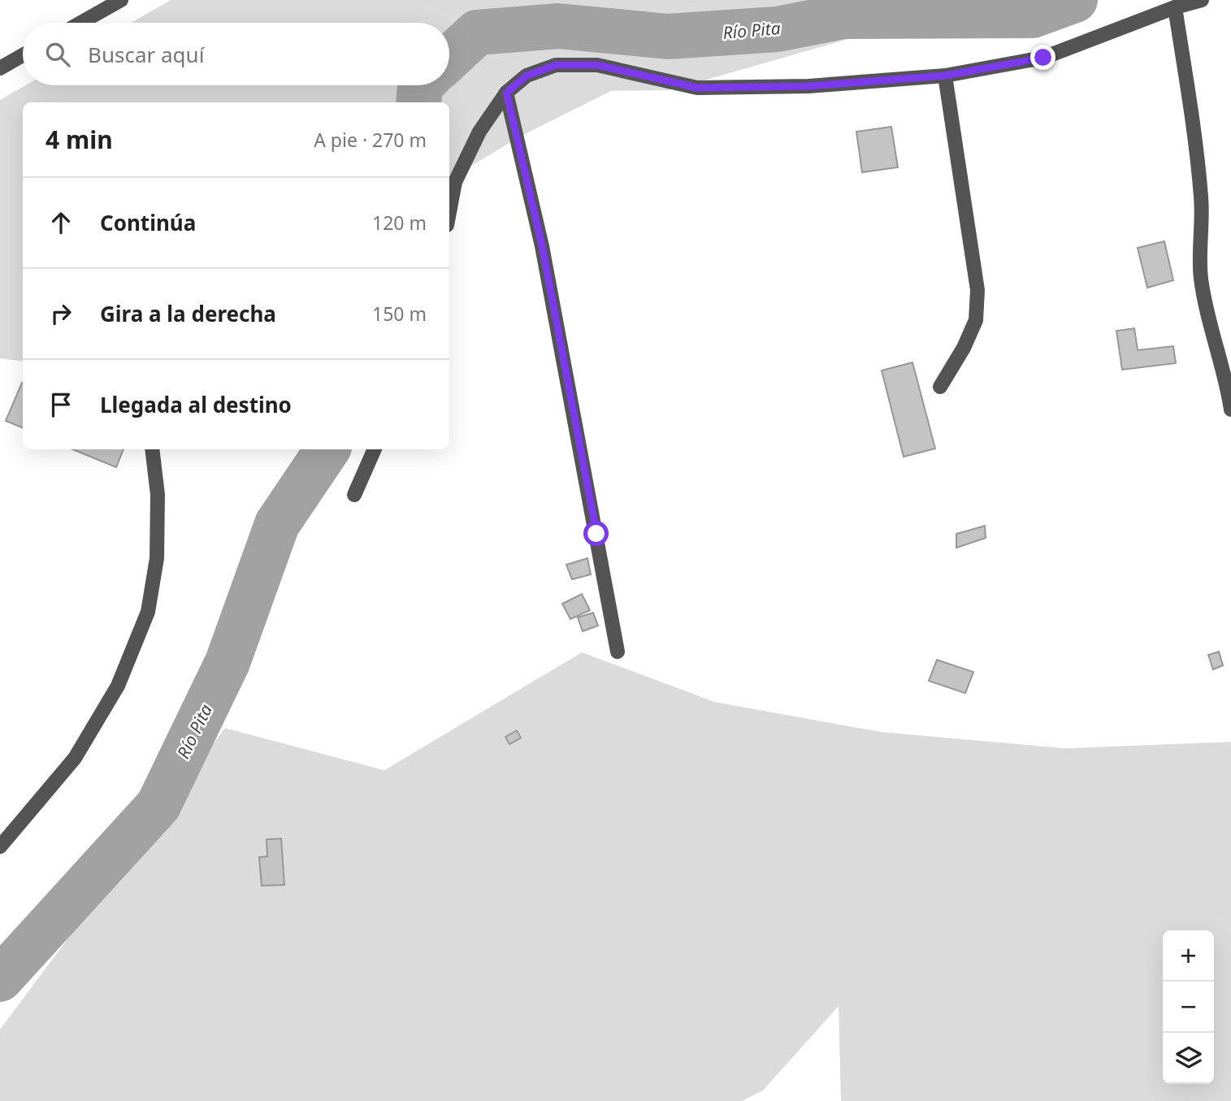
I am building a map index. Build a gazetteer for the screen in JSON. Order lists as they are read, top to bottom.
{
  "water": ["Río Pita"],
  "page": {
    "search": "Buscar aquí",
    "heading": ["4 min", "A pie · 270 m"],
    "list": [
      ["Continúa", "120 m"],
      ["Gira a la derecha", "150 m"],
      "Llegada al destino"
    ],
    "map_buttons": ["+", "−"]
  }
}
